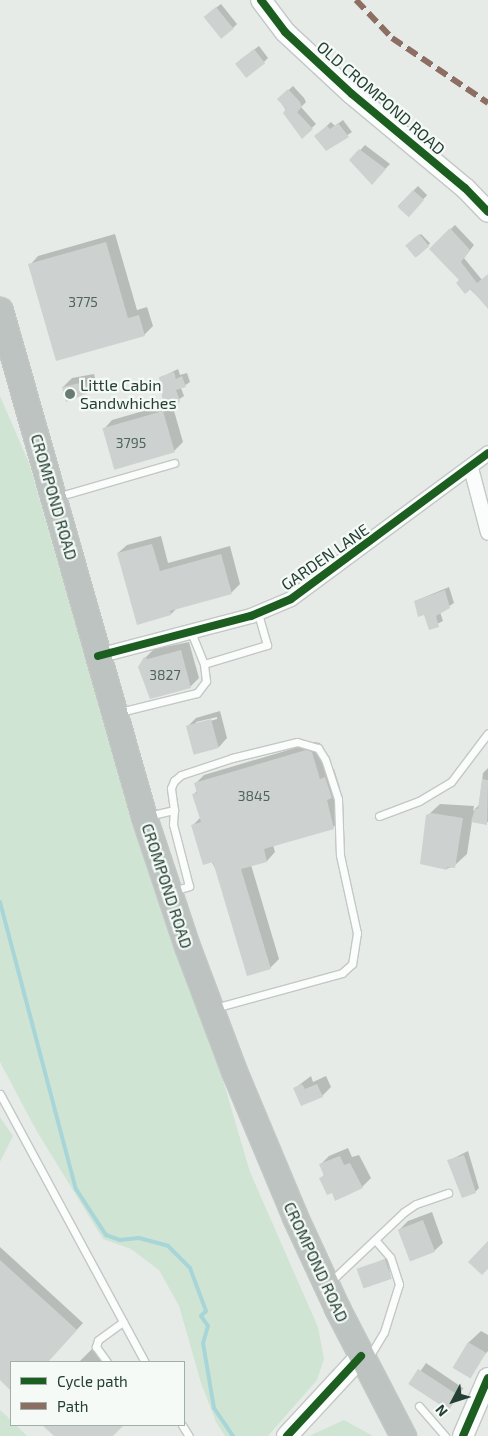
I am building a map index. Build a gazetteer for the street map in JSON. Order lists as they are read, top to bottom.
{
  "streets": {
    "highway": ["CROMPOND ROAD"],
    "street": ["OLD CROMPOND ROAD", "GARDEN LANE"]
  },
  "crossings": [
    ["CROMPOND ROAD", "GARDEN LANE"]
  ],
  "places": ["Little Cabin Sandwhiches"],
  "house_numbers": [
    "3775",
    "3795",
    "3827",
    "3845"
  ],
  "legend": ["Cycle path", "Path"],
  "north": "bottom left"
}
